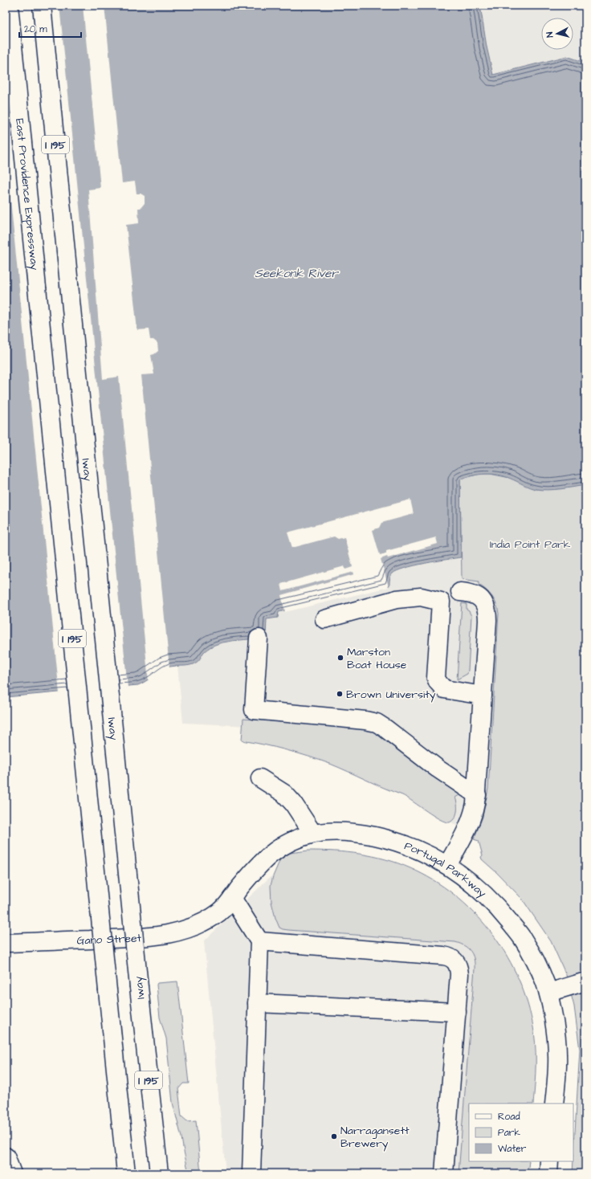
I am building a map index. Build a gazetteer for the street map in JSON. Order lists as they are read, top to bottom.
{
  "streets": {
    "main road": [
      "I 195",
      "East Providence Expressway",
      "Iway",
      "Portugal Parkway",
      "Gano Street"
    ]
  },
  "crossings": [
    ["Portugal Parkway", "Gano Street"]
  ],
  "water": ["Seekonk River"],
  "parks": ["India Point Park"],
  "places": ["Marston Boat House", "Brown University", "Narragansett Brewery"],
  "legend": ["Road", "Park", "Water"],
  "scale_bar": "20 m",
  "north": "left"
}
